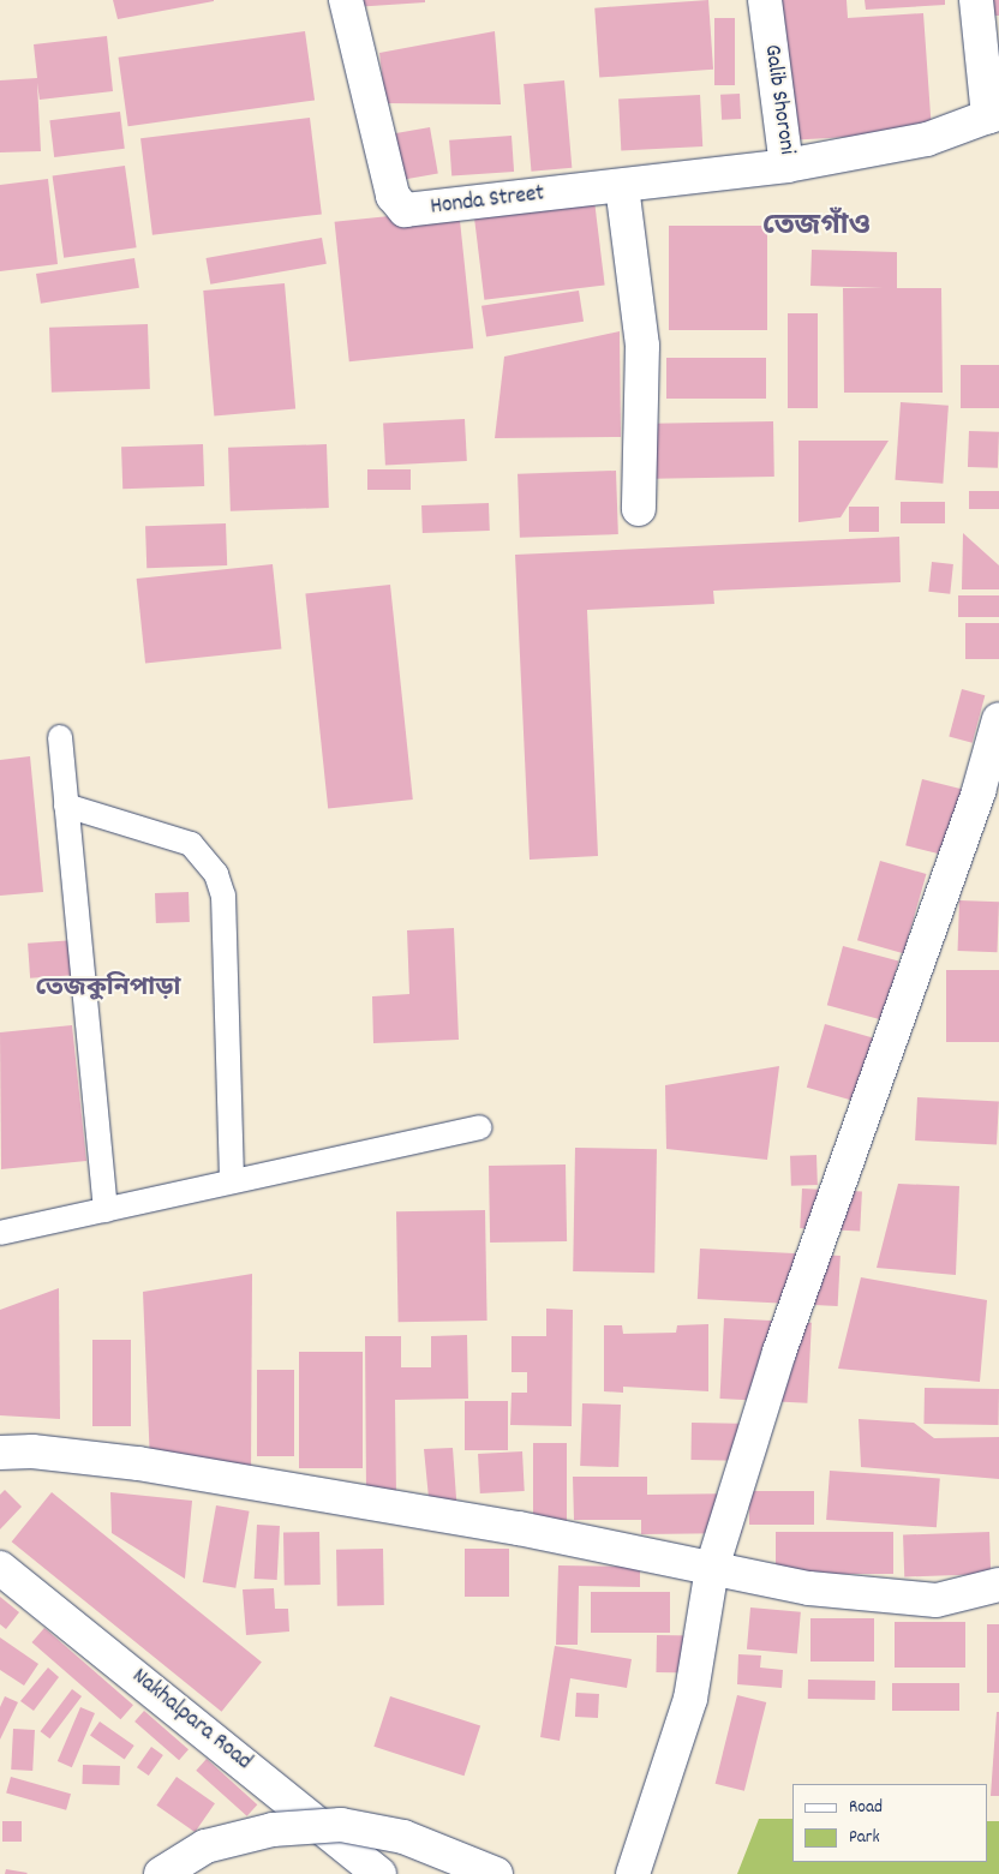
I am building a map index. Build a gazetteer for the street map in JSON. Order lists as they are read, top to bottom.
{
  "streets": {
    "main road": ["Galib Shoroni", "Honda Street", "Nakhalpara Road"]
  },
  "crossings": [
    ["Galib Shoroni", "Honda Street"]
  ],
  "districts": ["তেজগাঁও", "তেজকুনিপাড়া"],
  "legend": ["Road", "Park"]
}
